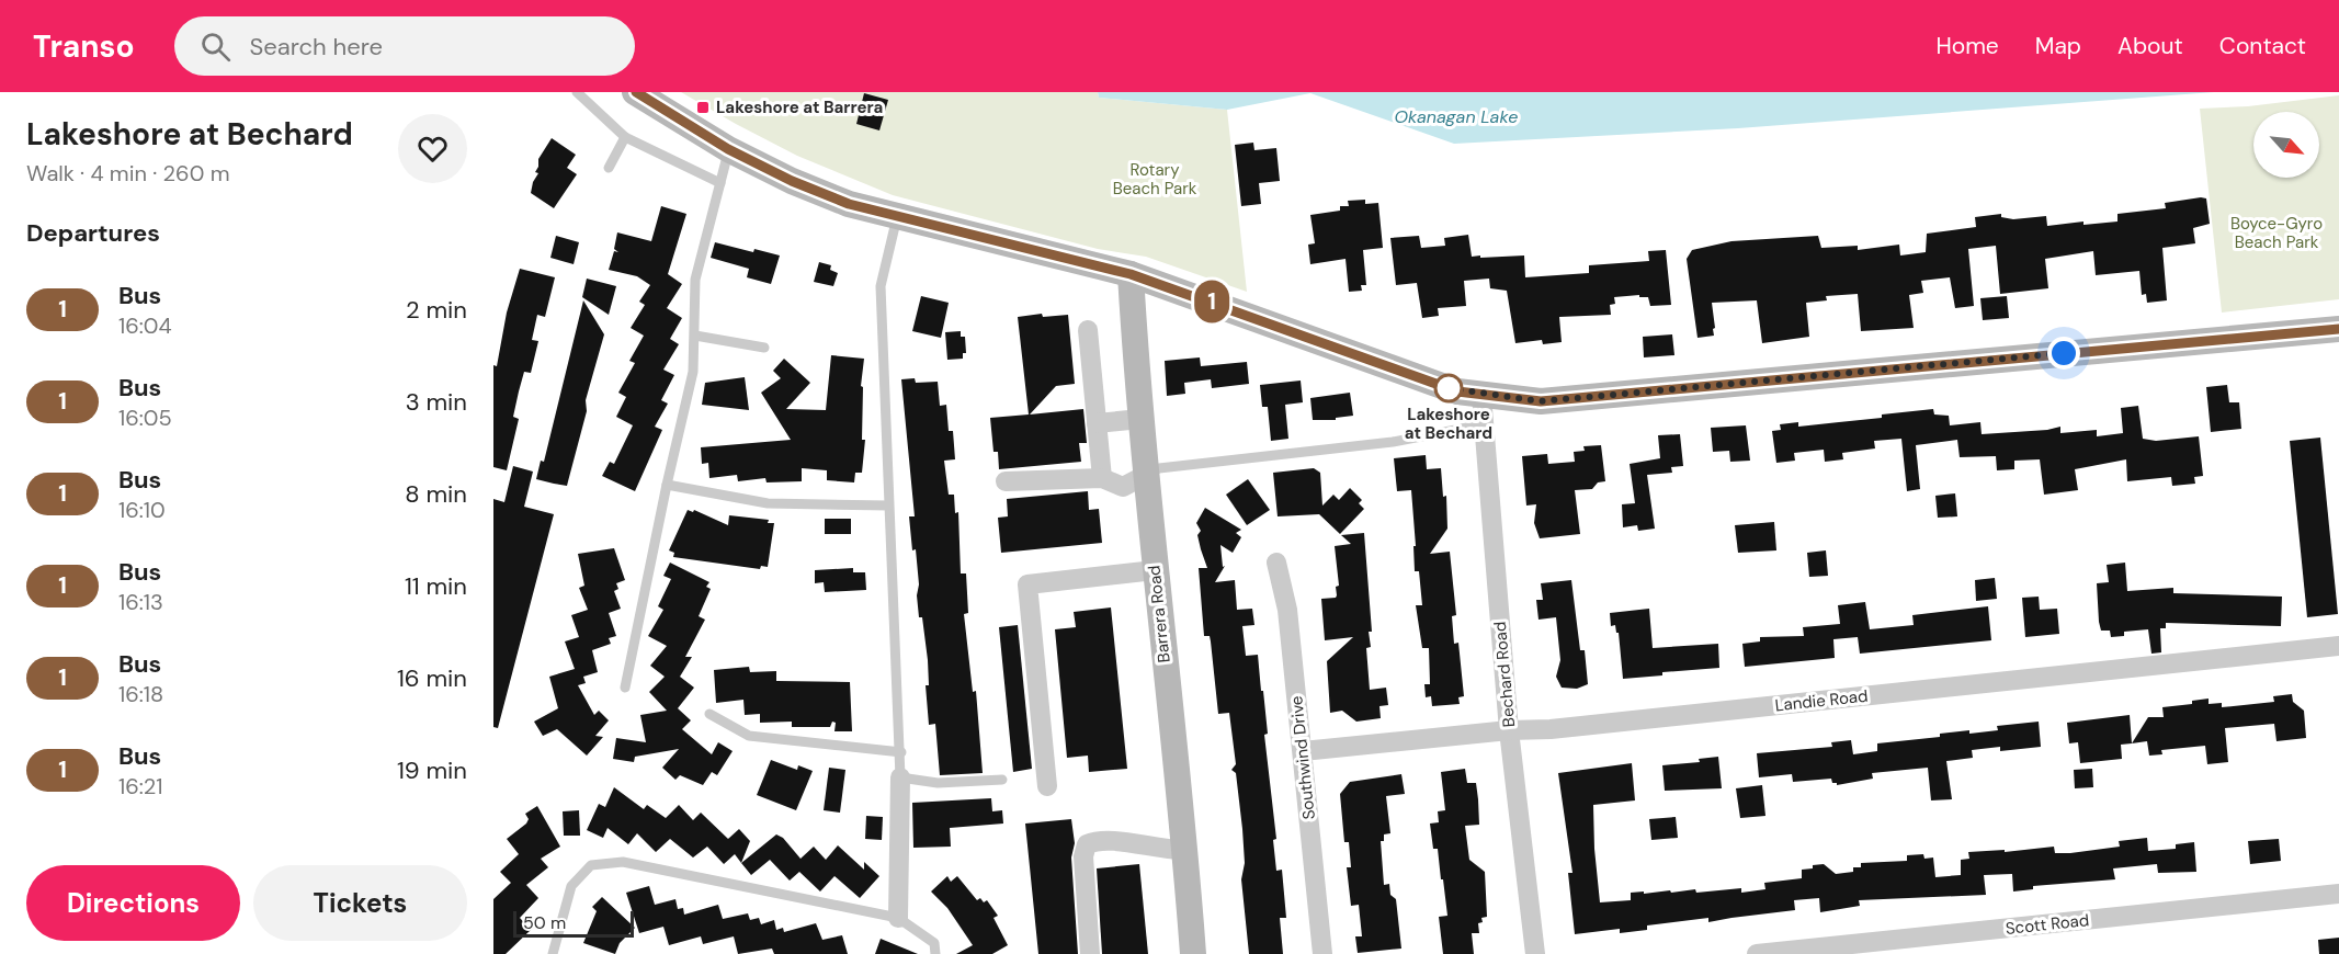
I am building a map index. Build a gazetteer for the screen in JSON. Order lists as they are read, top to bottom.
{
  "streets": {
    "main road": ["Barrera Road"],
    "street": [
      "Bechard Road",
      "Landie Road",
      "Southwind Drive",
      "Scott Road"
    ]
  },
  "crossings": [
    ["Bechard Road", "Landie Road"],
    ["Landie Road", "Southwind Drive"]
  ],
  "water": ["Okanagan Lake"],
  "parks": ["Rotary Beach Park", "Boyce-Gyro Beach Park"],
  "places": {
    "transit": ["Lakeshore at Barrera"],
    "other": ["Lakeshore at Bechard"]
  },
  "lines": ["bus line 1"],
  "scale_bar": "50 m",
  "north": "bottom right",
  "page": {
    "header": "Transo",
    "search": "Search here",
    "nav": [
      "Home",
      "Map",
      "About",
      "Contact"
    ],
    "heading": [
      ["Lakeshore at Bechard", "Walk · 4 min · 260 m"],
      "Departures"
    ],
    "on_map": "1",
    "list": [
      {
        "mark": "1",
        "name": "Bus",
        "note": "16:04",
        "value": "2 min"
      },
      {
        "mark": "1",
        "name": "Bus",
        "note": "16:05",
        "value": "3 min"
      },
      {
        "mark": "1",
        "name": "Bus",
        "note": "16:10",
        "value": "8 min"
      },
      {
        "mark": "1",
        "name": "Bus",
        "note": "16:13",
        "value": "11 min"
      },
      {
        "mark": "1",
        "name": "Bus",
        "note": "16:18",
        "value": "16 min"
      },
      {
        "mark": "1",
        "name": "Bus",
        "note": "16:21",
        "value": "19 min"
      }
    ],
    "buttons": ["Directions", "Tickets"],
    "scale": "50 m"
  }
}
